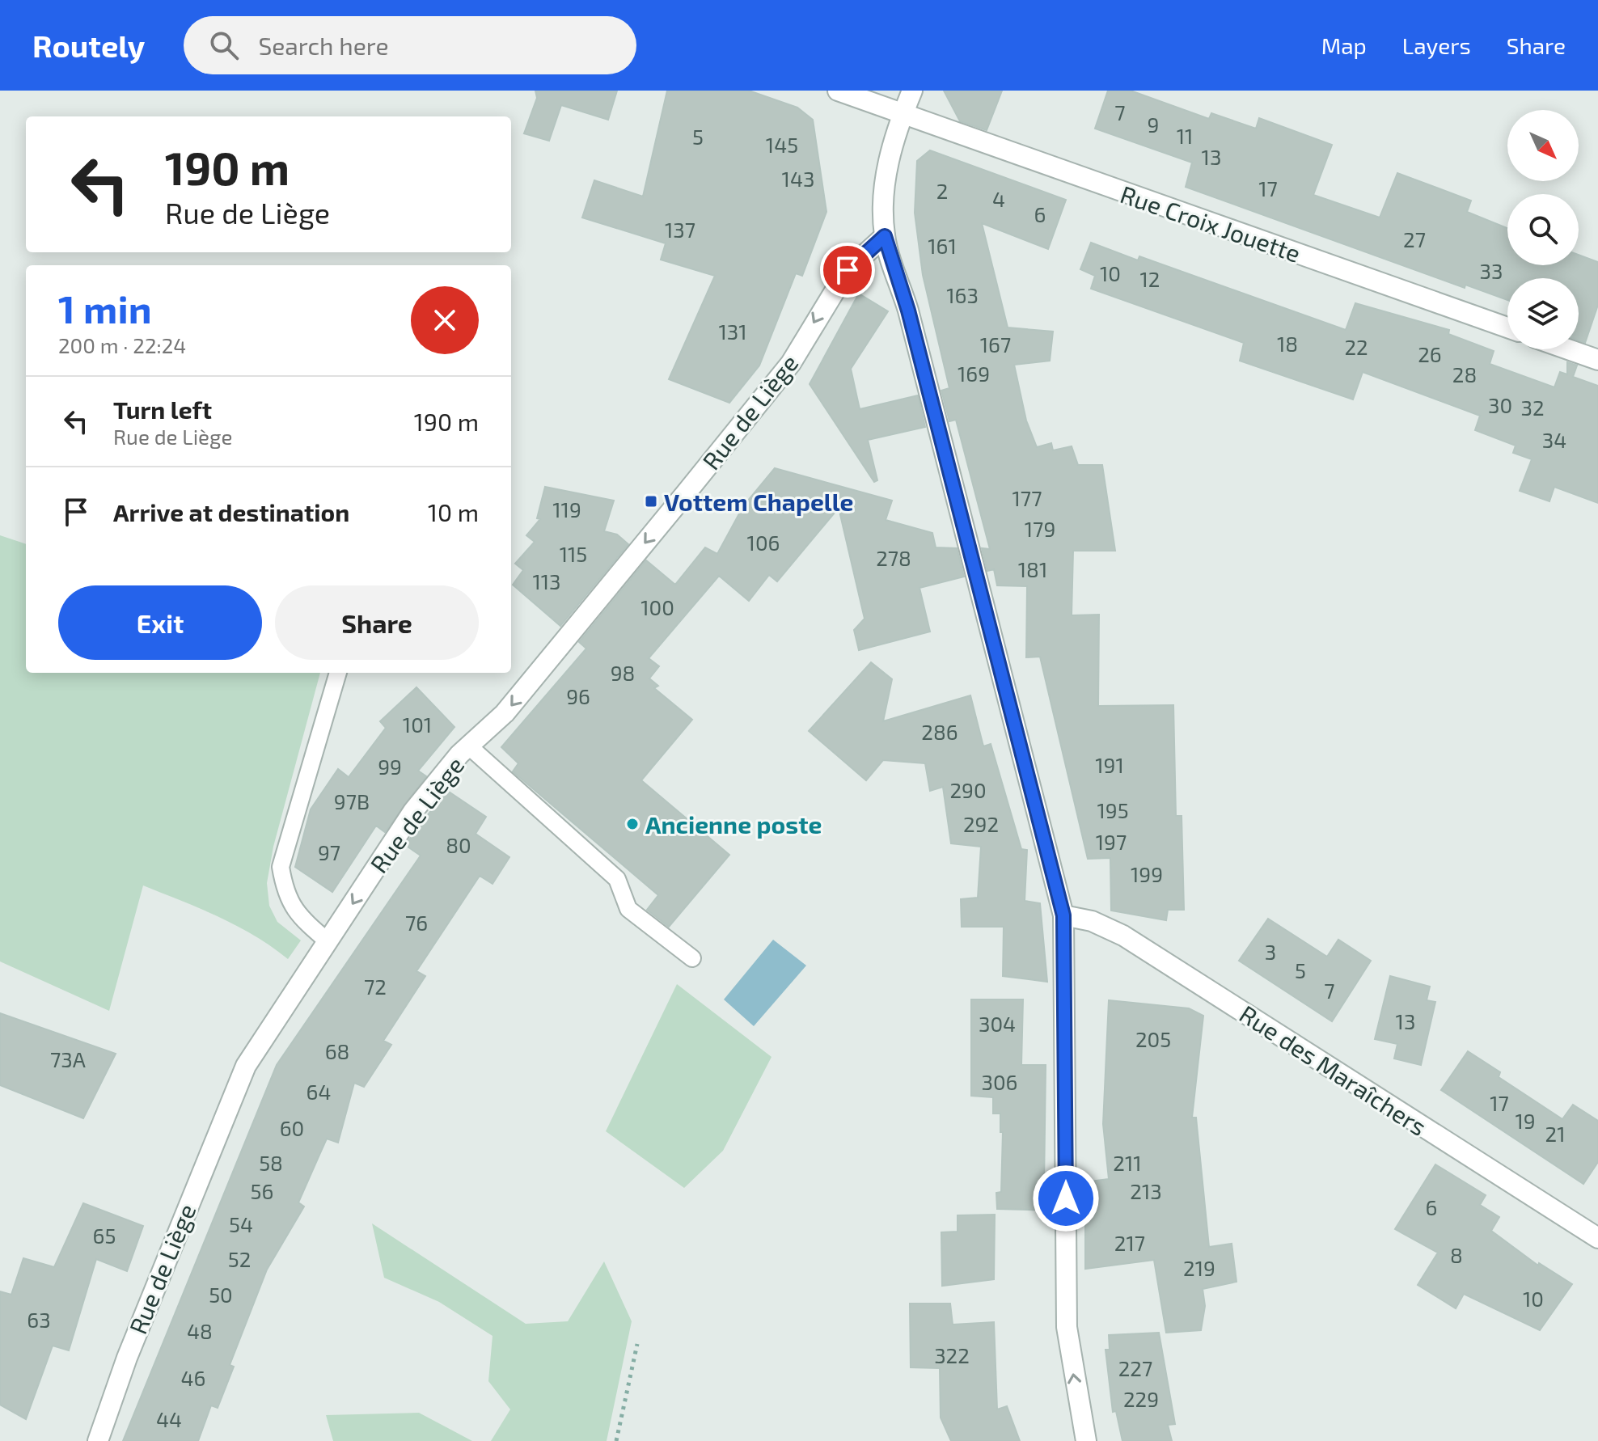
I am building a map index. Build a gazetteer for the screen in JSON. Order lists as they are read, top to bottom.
{
  "streets": {
    "street": ["Rue Croix Jouette", "Rue de Liège", "Rue des Maraîchers"]
  },
  "one_way": ["Rue de Liège"],
  "places": {
    "transit": ["Vottem Chapelle"],
    "other": ["Ancienne poste"]
  },
  "house_numbers": [
    "7",
    "9",
    "11",
    "5",
    "145",
    "13",
    "143",
    "17",
    "2",
    "4",
    "6",
    "137",
    "27",
    "161",
    "33",
    "10",
    "12",
    "163",
    "131",
    "18",
    "167",
    "22",
    "26",
    "169",
    "28",
    "30",
    "32",
    "34",
    "177",
    "119",
    "179",
    "106",
    "115",
    "278",
    "181",
    "113",
    "100",
    "98",
    "96",
    "101",
    "286",
    "191",
    "99",
    "290",
    "97B",
    "195",
    "292",
    "197",
    "80",
    "97",
    "199",
    "76",
    "3",
    "5",
    "72",
    "7",
    "13",
    "304",
    "205",
    "68",
    "73A",
    "306",
    "64",
    "17",
    "19",
    "60",
    "21",
    "58",
    "211",
    "56",
    "213",
    "6",
    "54",
    "65",
    "217",
    "8",
    "52",
    "219",
    "50",
    "10",
    "63",
    "48",
    "322",
    "227",
    "46",
    "229",
    "44"
  ],
  "north": "bottom right",
  "page": {
    "header": "Routely",
    "search": "Search here",
    "nav": ["Map", "Layers", "Share"],
    "turn": ["190 m", "Rue de Liège"],
    "heading": ["1 min", "200 m · 22:24"],
    "list": [
      {
        "name": "Turn left",
        "note": "Rue de Liège",
        "value": "190 m"
      },
      {
        "name": "Arrive at destination",
        "value": "10 m"
      }
    ],
    "buttons": ["Exit", "Share"]
  }
}
